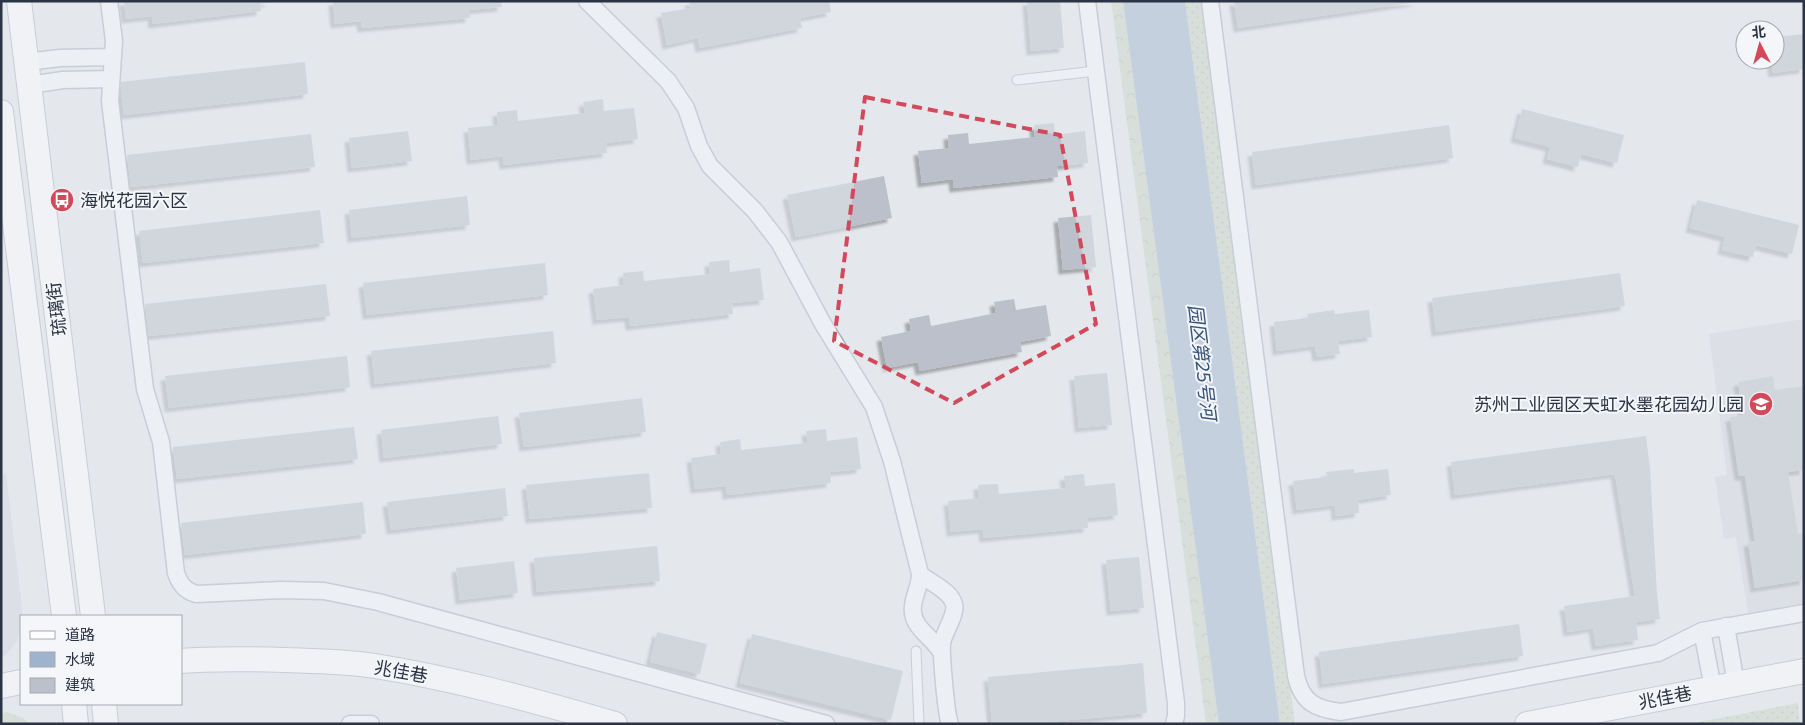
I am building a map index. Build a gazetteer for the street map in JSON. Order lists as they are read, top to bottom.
{
  "streets": {
    "main road": ["琉璃街", "兆佳巷"]
  },
  "water": ["园区第25号河"],
  "places": {
    "bus stop": ["海悦花园六区"],
    "school or university": ["苏州工业园区天虹水墨花园幼儿园"]
  },
  "legend": ["道路", "水域", "建筑"],
  "north": "top"
}
